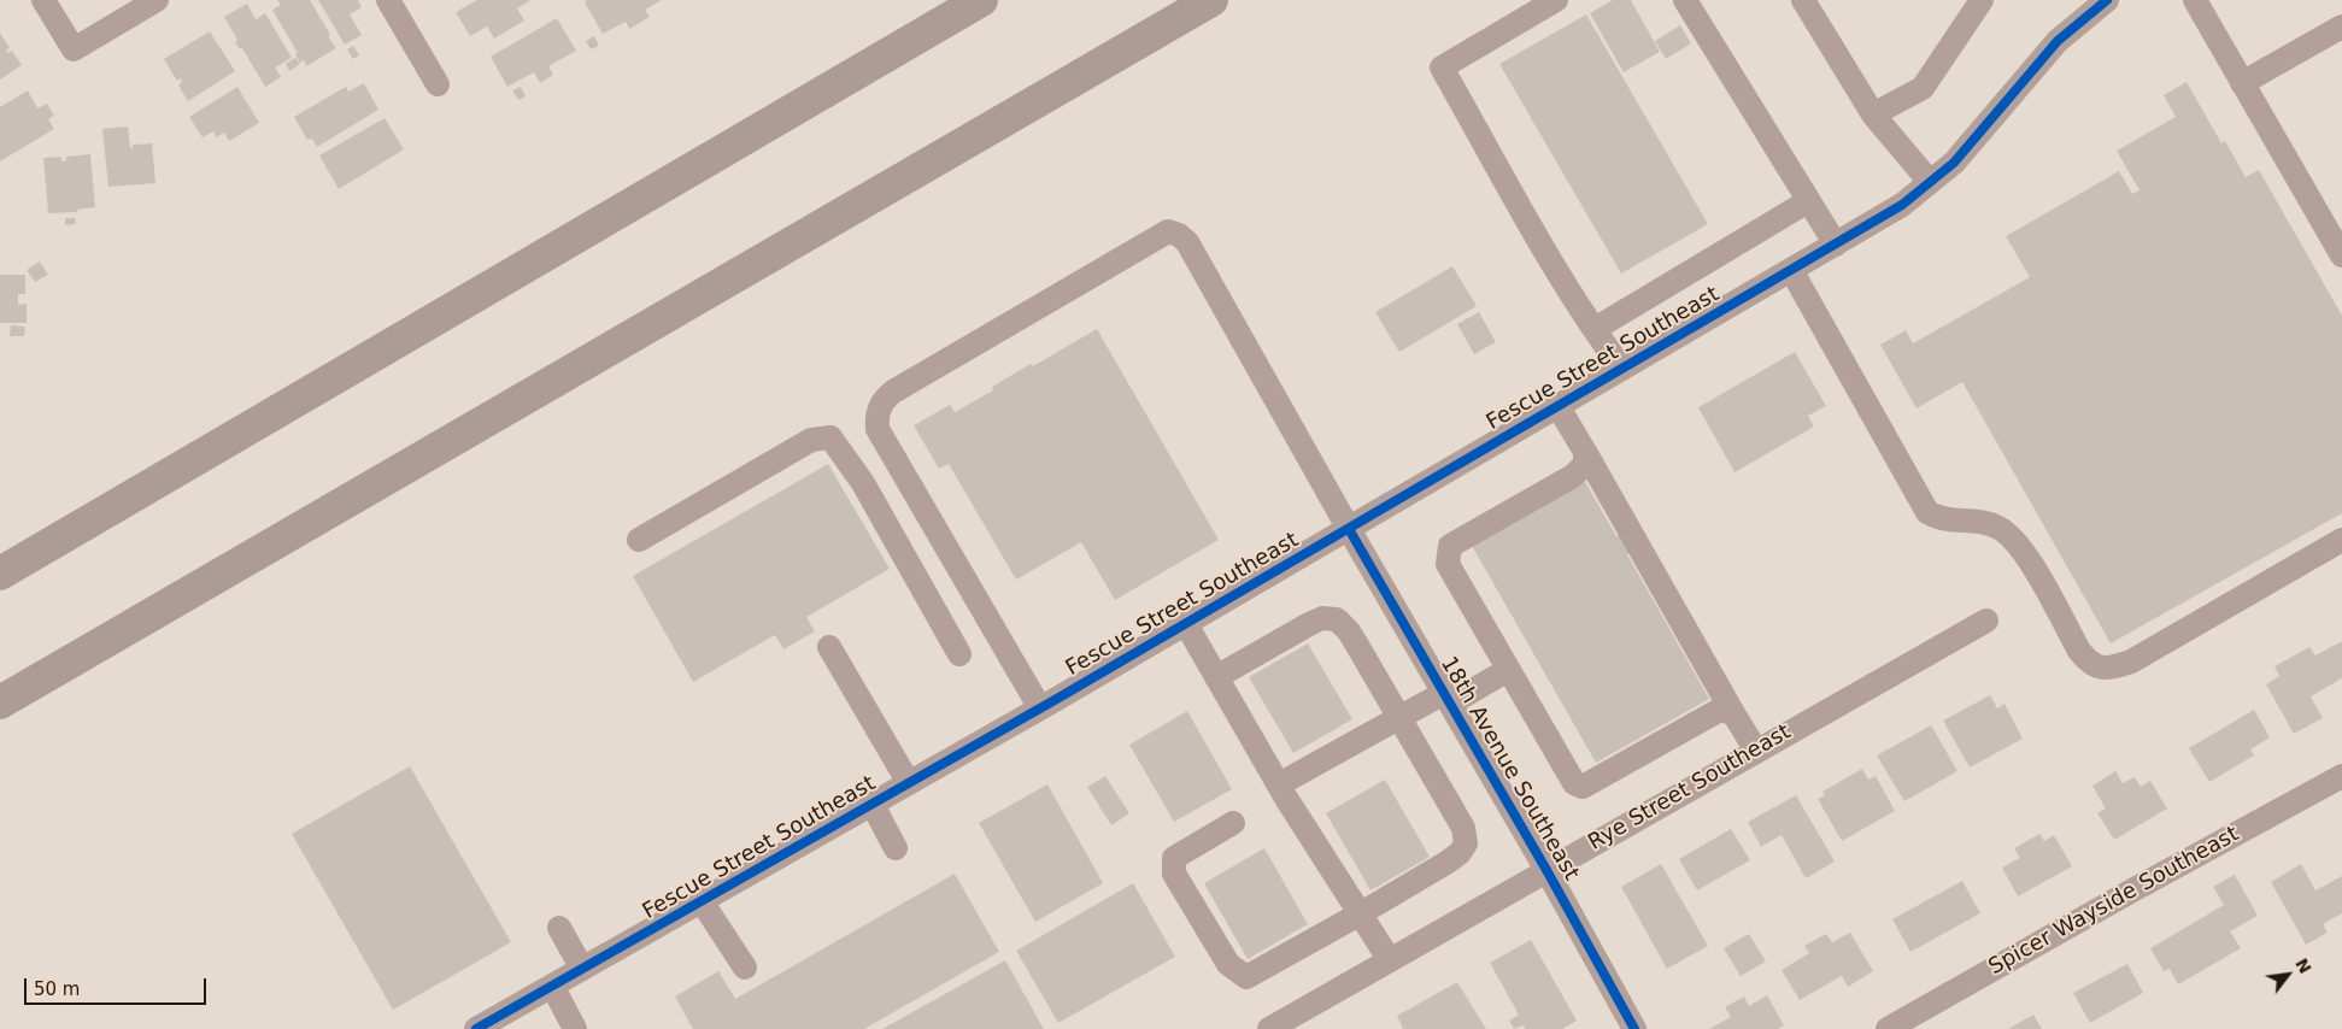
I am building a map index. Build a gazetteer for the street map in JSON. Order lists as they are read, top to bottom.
{
  "streets": {
    "street": [
      "Fescue Street Southeast",
      "18th Avenue Southeast",
      "Rye Street Southeast",
      "Spicer Wayside Southeast"
    ]
  },
  "crossings": [
    ["Fescue Street Southeast", "18th Avenue Southeast"],
    ["18th Avenue Southeast", "Rye Street Southeast"]
  ],
  "scale_bar": "50 m",
  "north": "top right"
}
